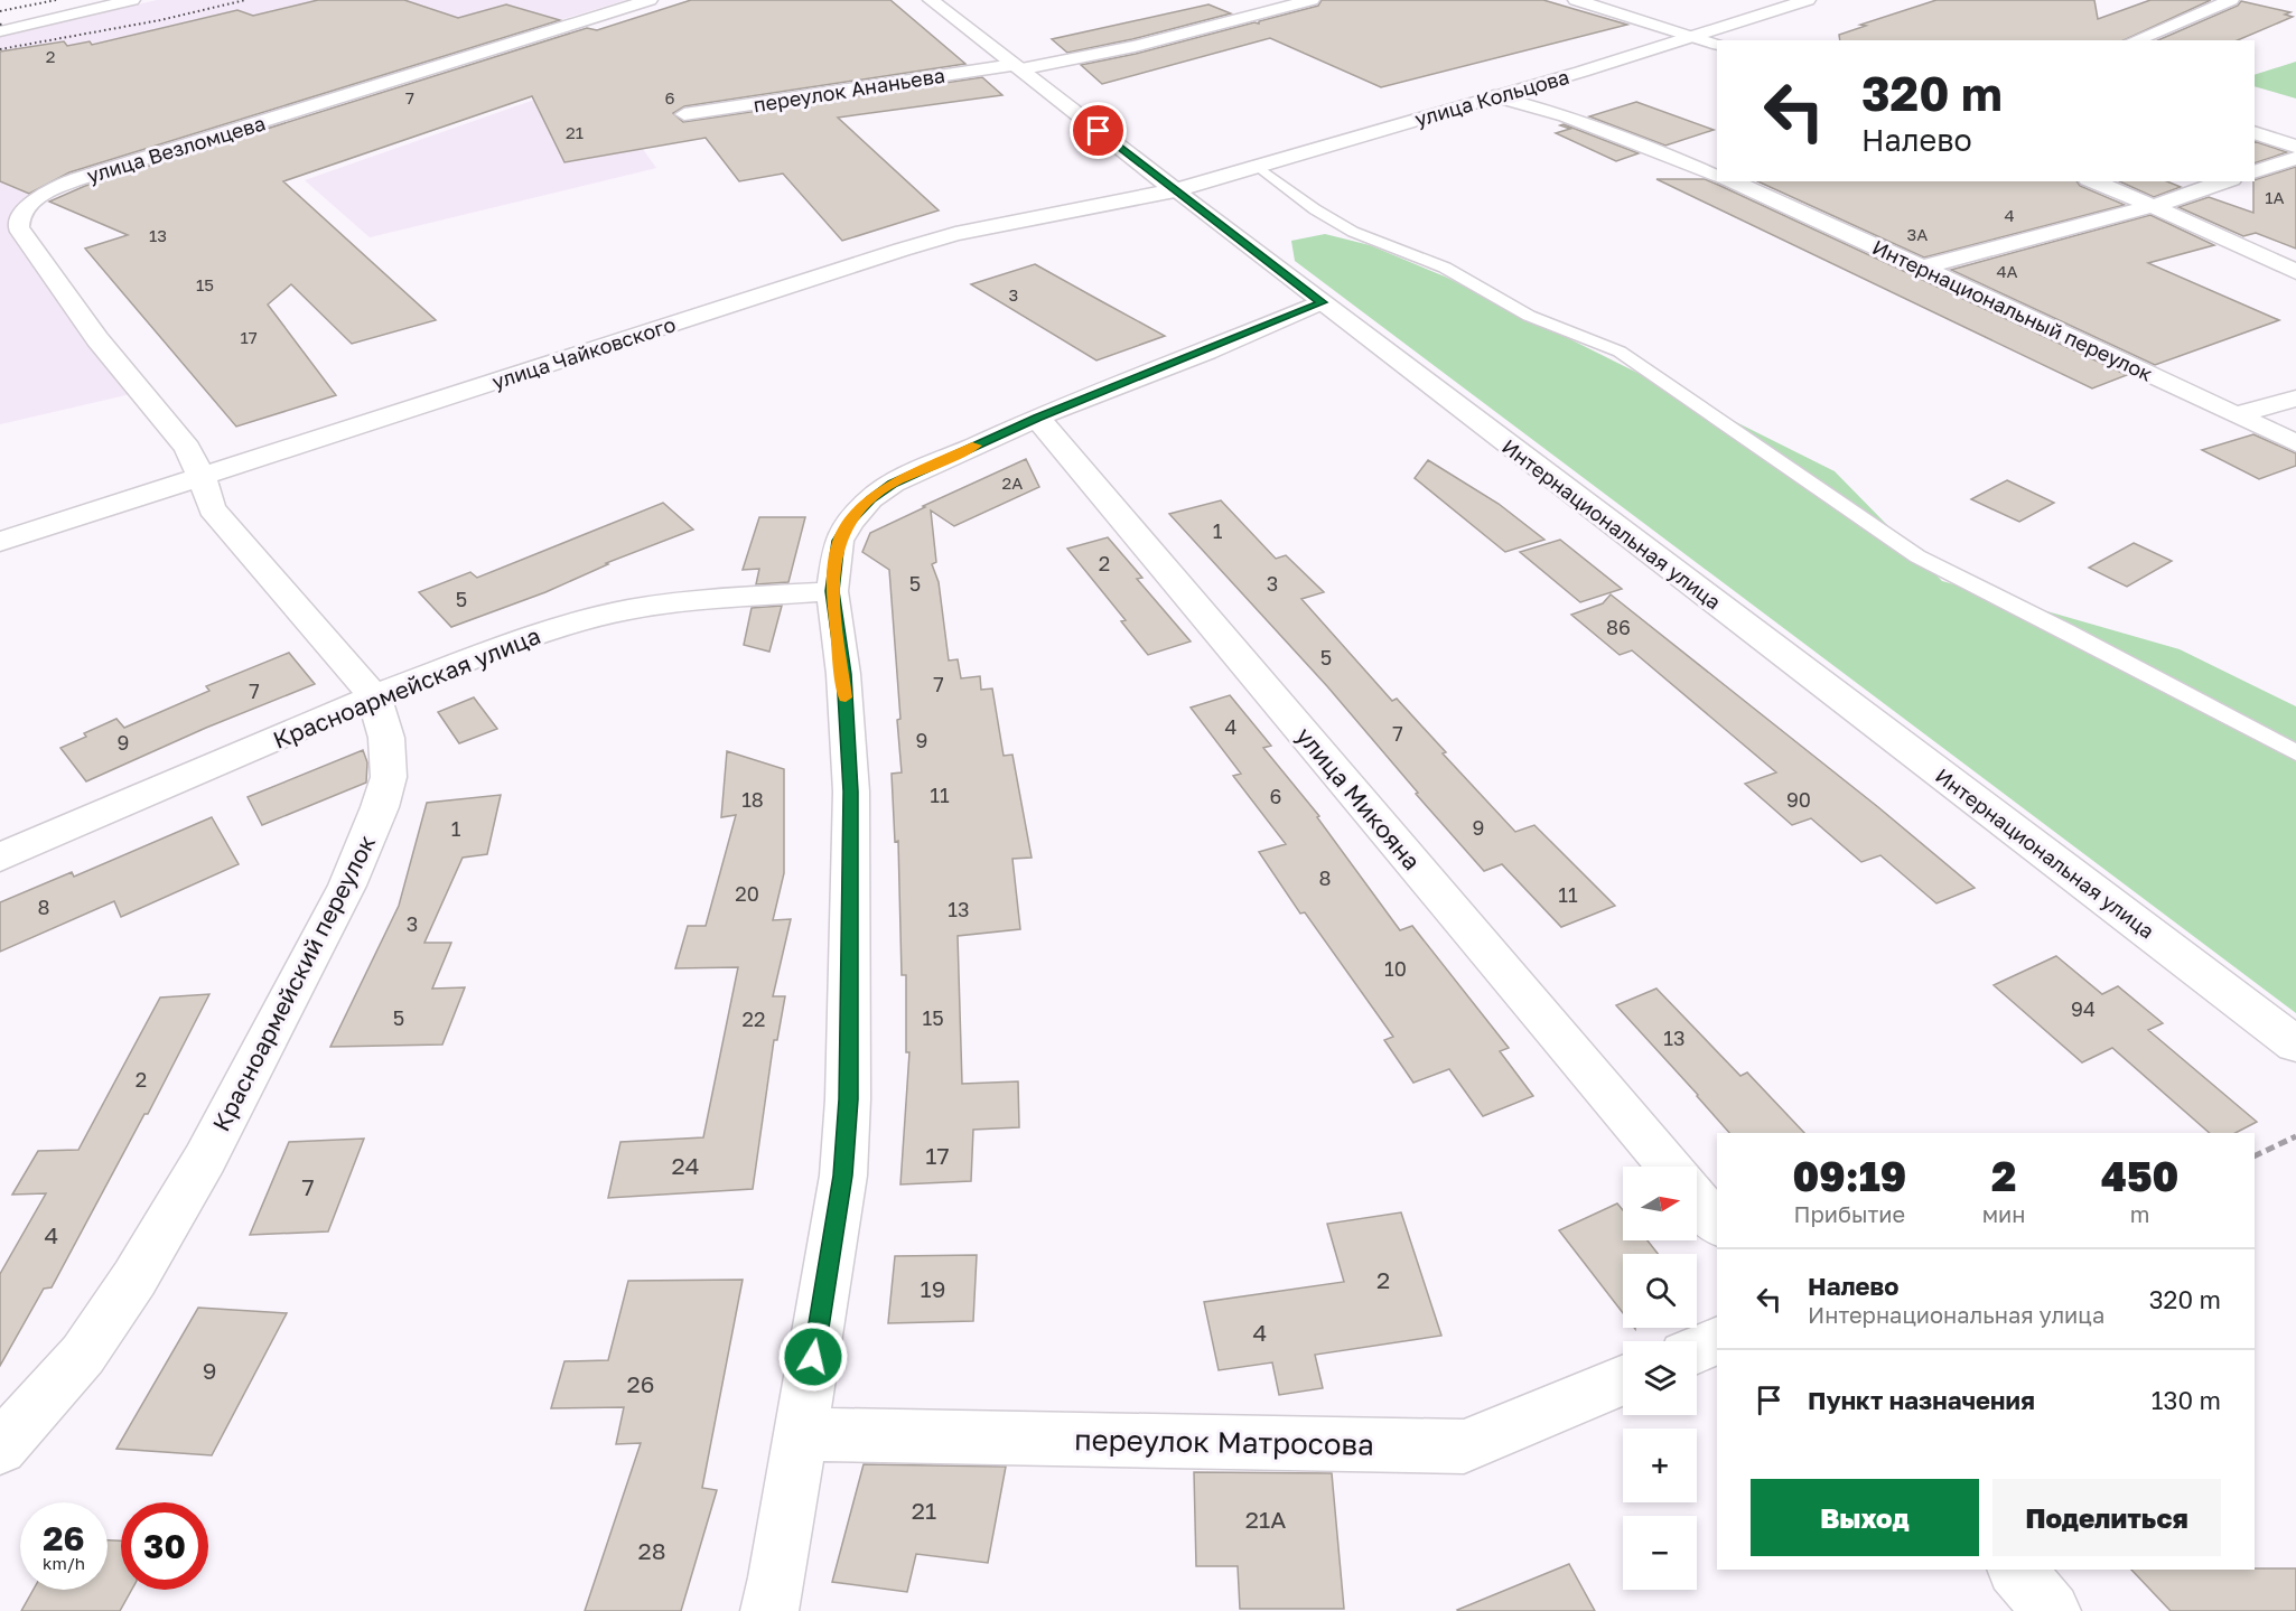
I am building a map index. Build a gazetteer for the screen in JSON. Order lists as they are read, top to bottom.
{
  "streets": {
    "street": [
      "переулок Ананьева",
      "улица Кольцова",
      "улица Везломцева",
      "Интернациональный переулок",
      "улица Чайковского",
      "Интернациональная улица",
      "Красноармейская улица",
      "улица Микояна",
      "Красноармейский переулок",
      "переулок Матросова"
    ]
  },
  "crossings": [
    ["переулок Ананьева", "Интернациональная улица"],
    ["улица Кольцова", "улица Чайковского"],
    ["улица Кольцова", "Интернациональная улица"],
    ["улица Везломцева", "улица Чайковского"],
    ["улица Везломцева", "Красноармейский переулок"],
    ["улица Чайковского", "Интернациональная улица"],
    ["улица Чайковского", "Красноармейский переулок"],
    ["Красноармейская улица", "Красноармейский переулок"]
  ],
  "house_numbers": [
    "2",
    "7",
    "6",
    "21",
    "1А",
    "4",
    "3А",
    "13",
    "4А",
    "15",
    "3",
    "17",
    "2А",
    "1",
    "2",
    "5",
    "3",
    "5",
    "86",
    "5",
    "7",
    "7",
    "4",
    "7",
    "9",
    "9",
    "11",
    "6",
    "18",
    "90",
    "9",
    "1",
    "8",
    "20",
    "11",
    "8",
    "13",
    "3",
    "10",
    "94",
    "5",
    "15",
    "22",
    "13",
    "2",
    "17",
    "24",
    "7",
    "4",
    "2",
    "19",
    "4",
    "9",
    "26",
    "21",
    "21А",
    "28"
  ],
  "north": "right",
  "page": {
    "turn": ["320 m", "Налево"],
    "eta": [
      "09:19",
      "Прибытие",
      "2",
      "мин",
      "450",
      "m"
    ],
    "map_buttons": ["+", "−"],
    "list": [
      {
        "name": "Налево",
        "note": "Интернациональная улица",
        "value": "320 m"
      },
      {
        "name": "Пункт назначения",
        "value": "130 m"
      }
    ],
    "buttons": ["Выход", "Поделиться"],
    "speed": "26 km/h",
    "limit": "30"
  }
}
